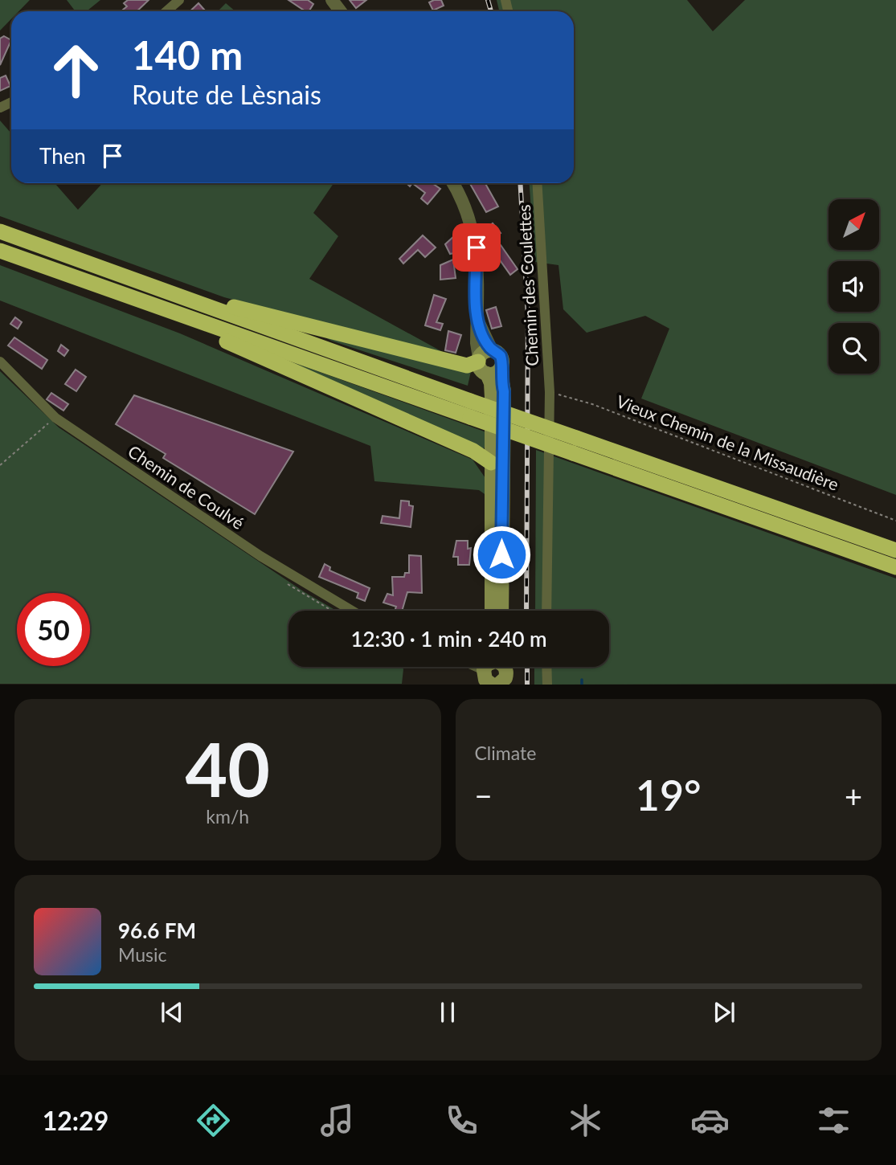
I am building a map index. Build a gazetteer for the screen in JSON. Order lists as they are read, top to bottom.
{
  "streets": {
    "street": ["Chemin des Coulettes", "Chemin de Coulvé"],
    "path": ["Vieux Chemin de la Missaudière"]
  },
  "crossings": [
    ["Chemin des Coulettes", "Vieux Chemin de la Missaudière"]
  ],
  "north": "top right",
  "page": {
    "turn": ["140 m", "Route de Lèsnais"],
    "then": "Then",
    "limit": "50",
    "trip": "12:30 · 1 min · 240 m",
    "tile": [
      ["40", "km/h"],
      "Climate"
    ],
    "heat": ["−", "19°", "+"],
    "song": ["96.6 FM", "Music"],
    "tabs": "12:29"
  }
}
